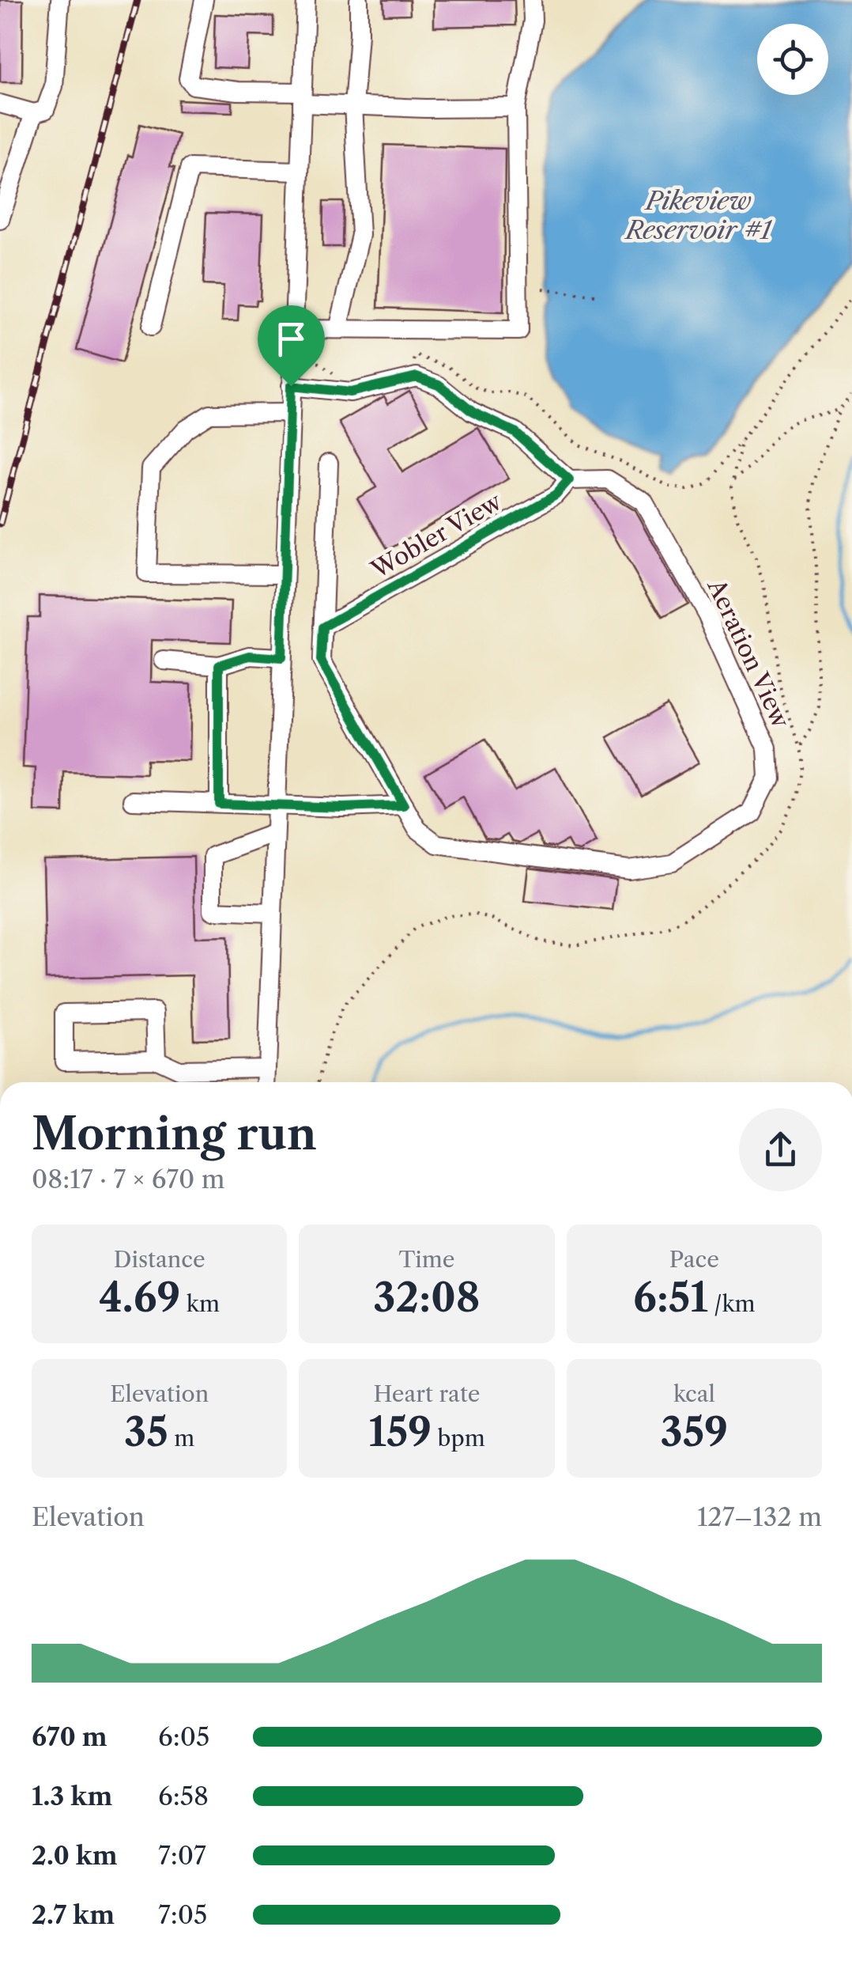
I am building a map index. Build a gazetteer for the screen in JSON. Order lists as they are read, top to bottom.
{
  "streets": {
    "street": ["Wobler View", "Aeration View"]
  },
  "crossings": [
    ["Wobler View", "Aeration View"]
  ],
  "water": ["Pikeview Reservoir #1"],
  "page": {
    "heading": ["Morning run", "08:17 · 7 × 670 m"],
    "stats": [
      ["Distance", "4.69 km"],
      ["Time", "32:08"],
      ["Pace", "6:51 /km"],
      ["Elevation", "35 m"],
      ["Heart rate", "159 bpm"],
      ["kcal", "359"]
    ],
    "chart": ["Elevation", "127–132 m"],
    "list": [
      {
        "name": "670 m",
        "note": "6:05"
      },
      {
        "name": "1.3 km",
        "note": "6:58"
      },
      {
        "name": "2.0 km",
        "note": "7:07"
      },
      {
        "name": "2.7 km",
        "note": "7:05"
      }
    ]
  }
}
